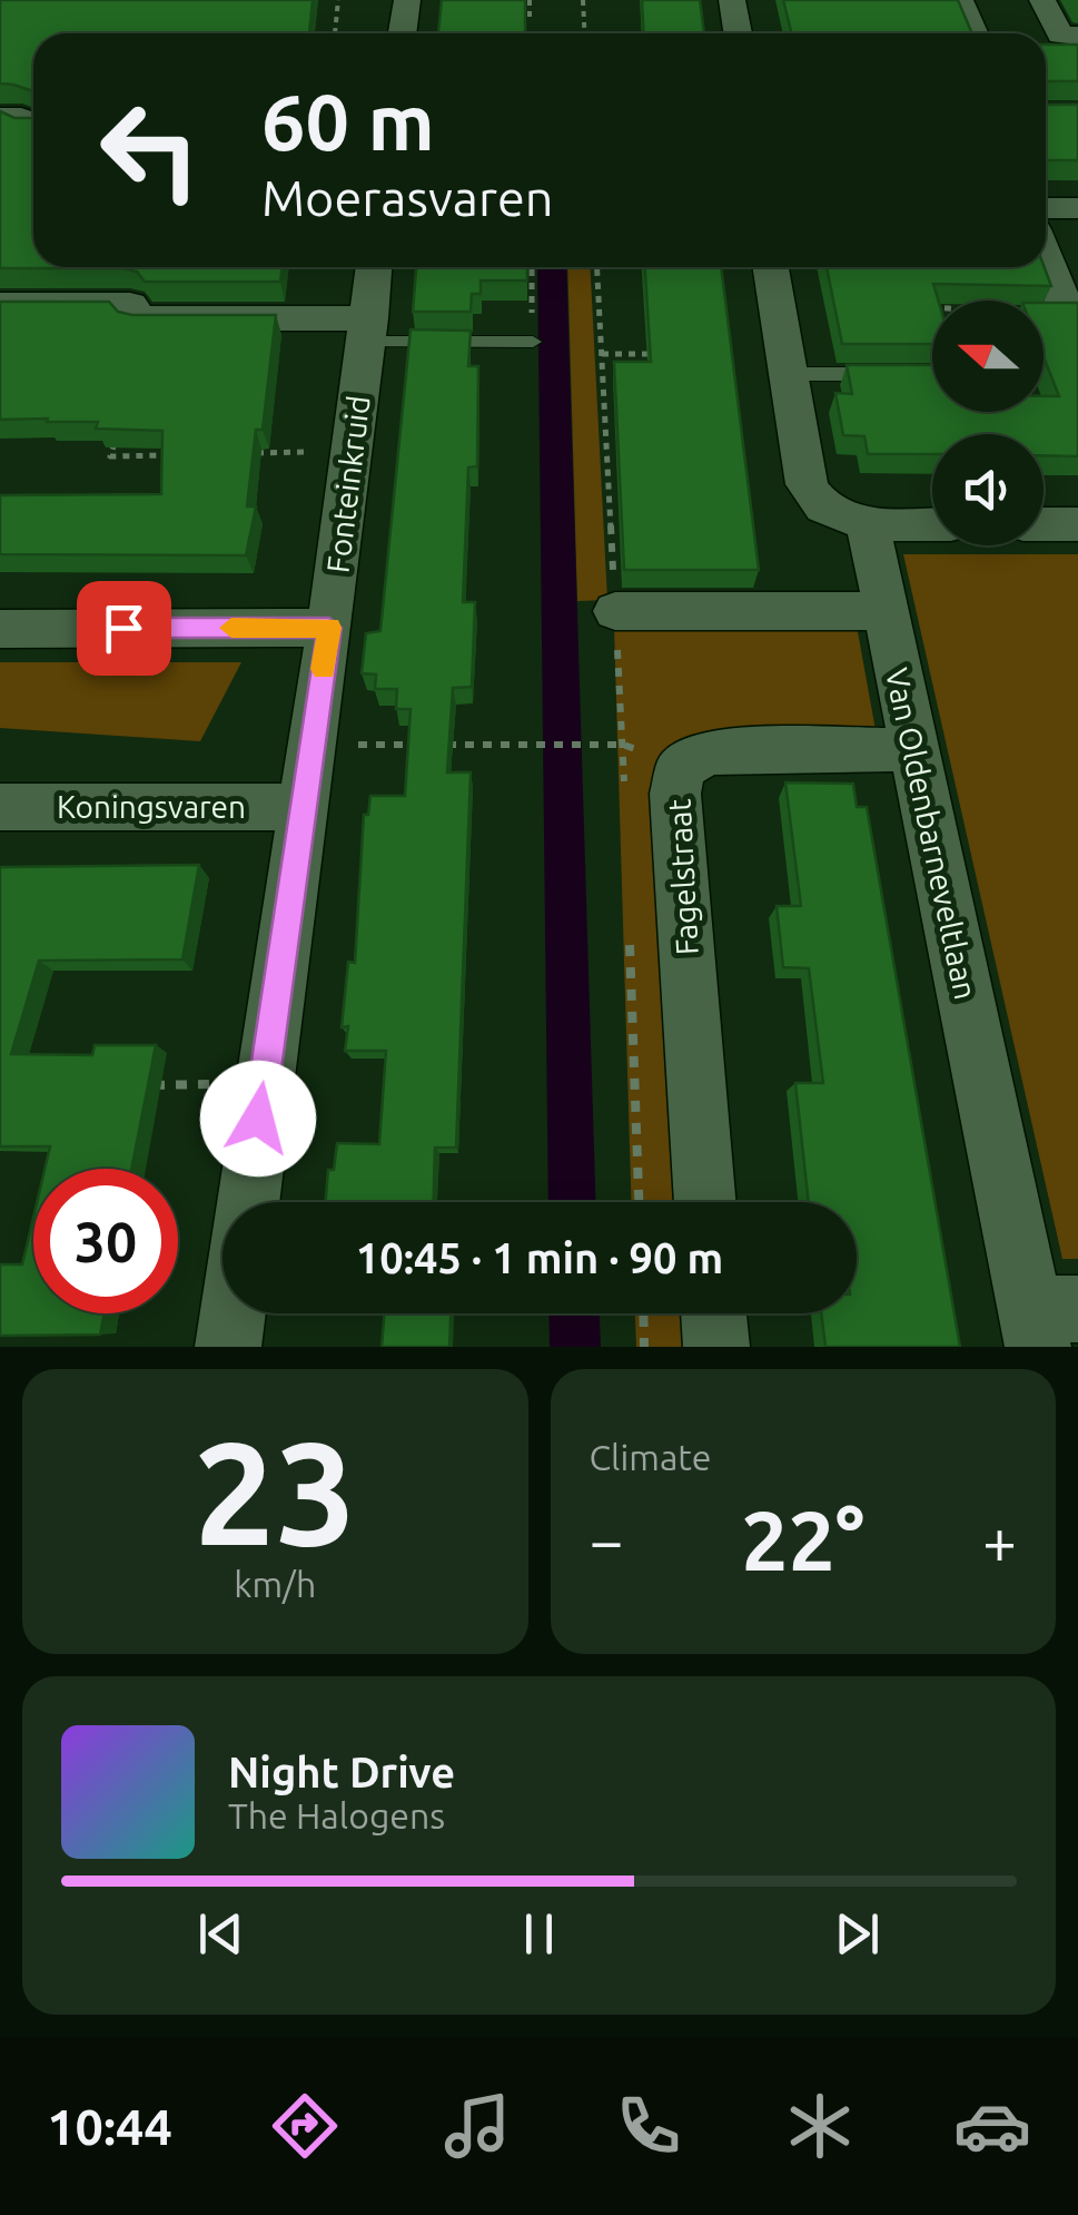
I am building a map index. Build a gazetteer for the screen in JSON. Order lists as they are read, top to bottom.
{
  "streets": {
    "street": [
      "Fonteinkruid",
      "Koningsvaren",
      "Van Oldenbarneveltlaan",
      "Fagelstraat"
    ]
  },
  "crossings": [
    ["Fonteinkruid", "Koningsvaren"],
    ["Van Oldenbarneveltlaan", "Fagelstraat"]
  ],
  "north": "left",
  "page": {
    "turn": ["60 m", "Moerasvaren"],
    "limit": "30",
    "trip": "10:45 · 1 min · 90 m",
    "tile": [
      ["23", "km/h"],
      "Climate"
    ],
    "heat": ["−", "22°", "+"],
    "song": ["Night Drive", "The Halogens"],
    "tabs": "10:44"
  }
}
